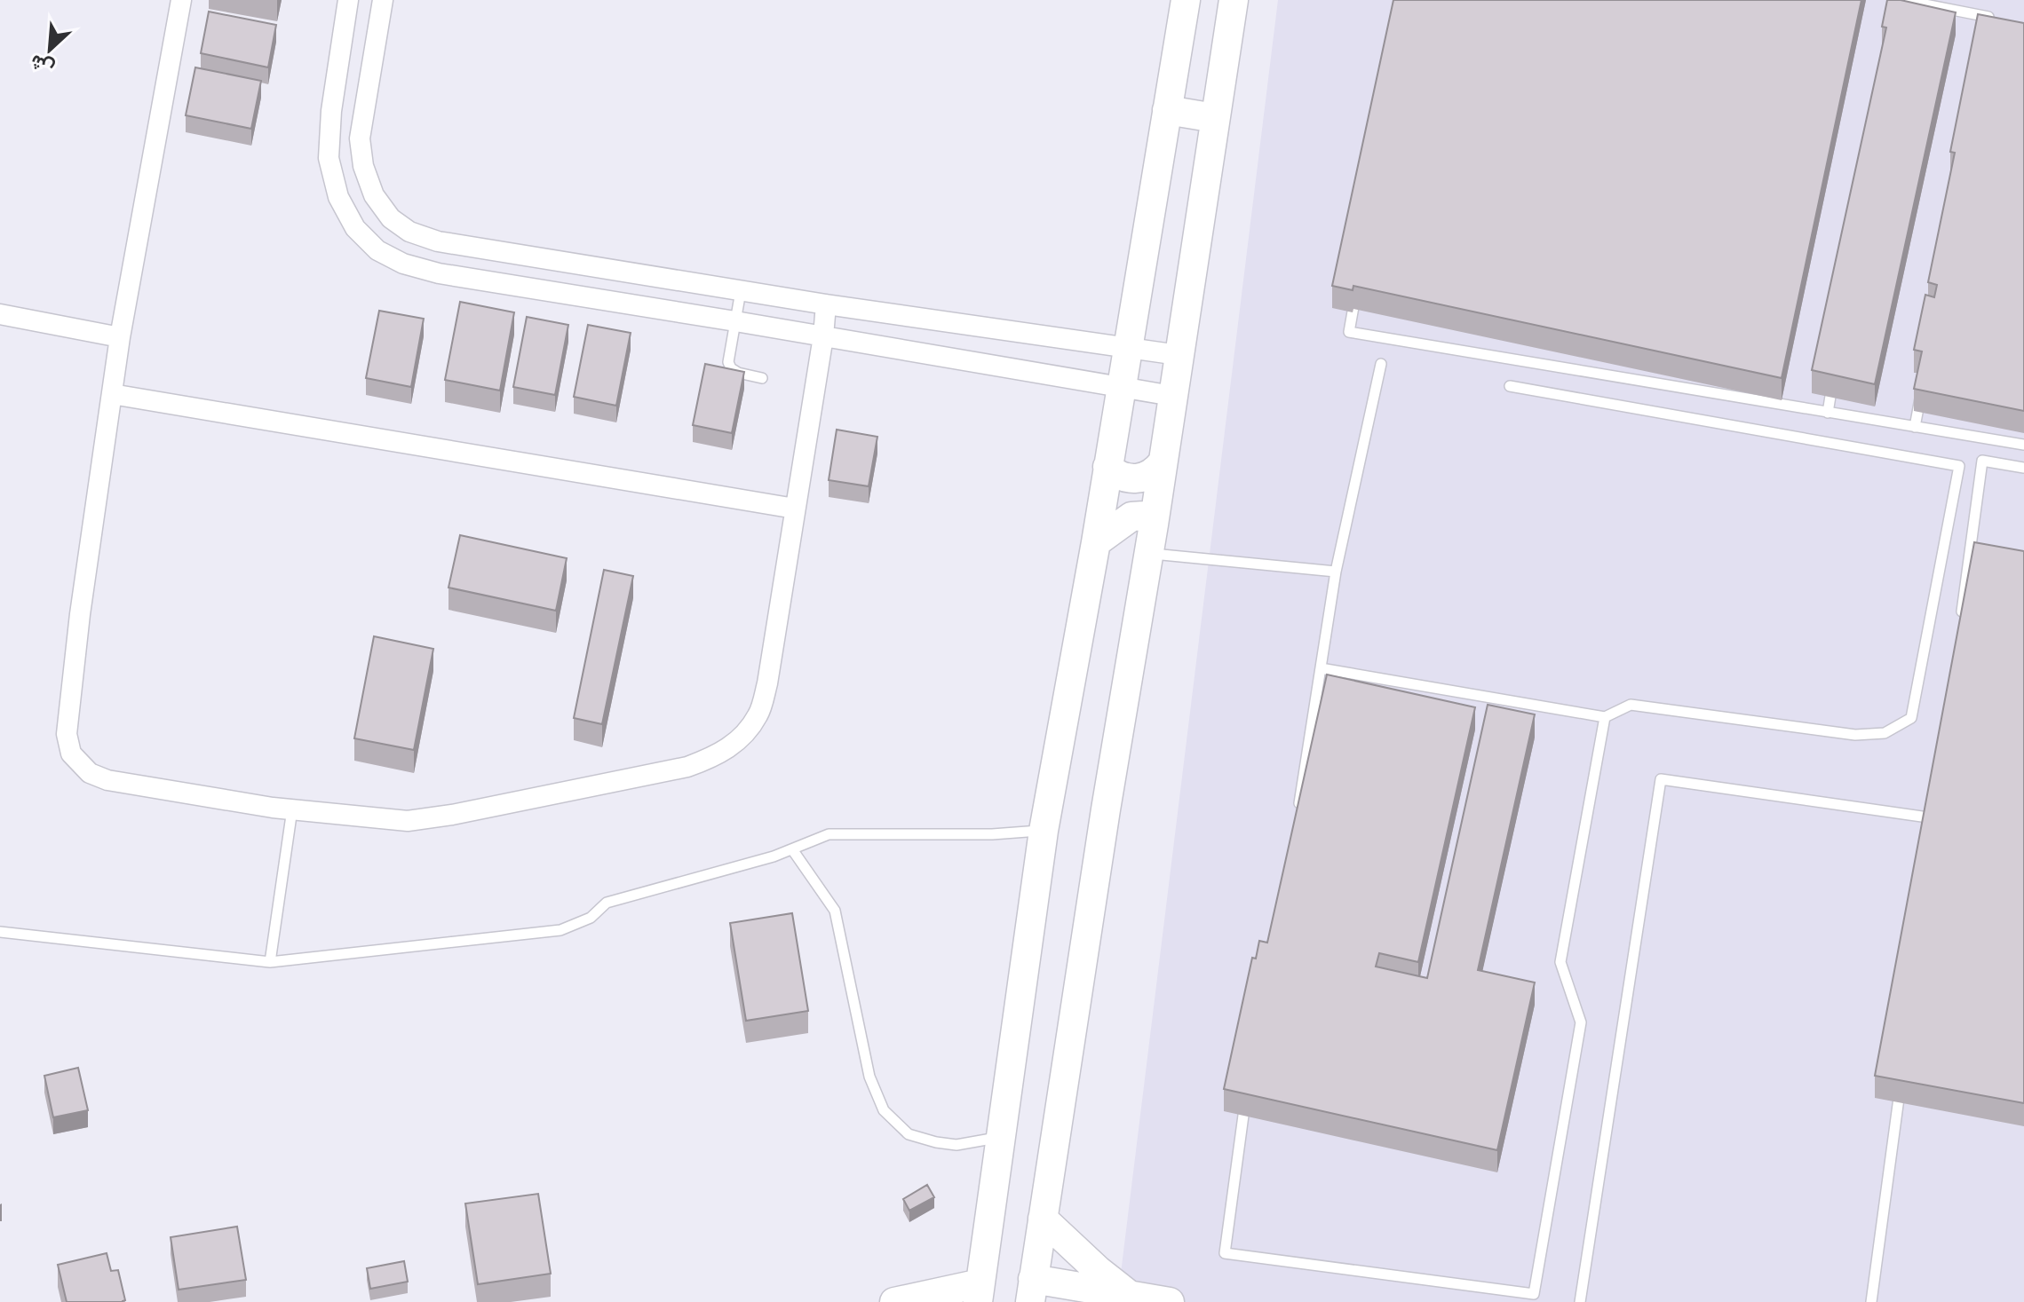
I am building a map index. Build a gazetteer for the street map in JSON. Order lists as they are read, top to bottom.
{
  "north": "bottom left"
}
